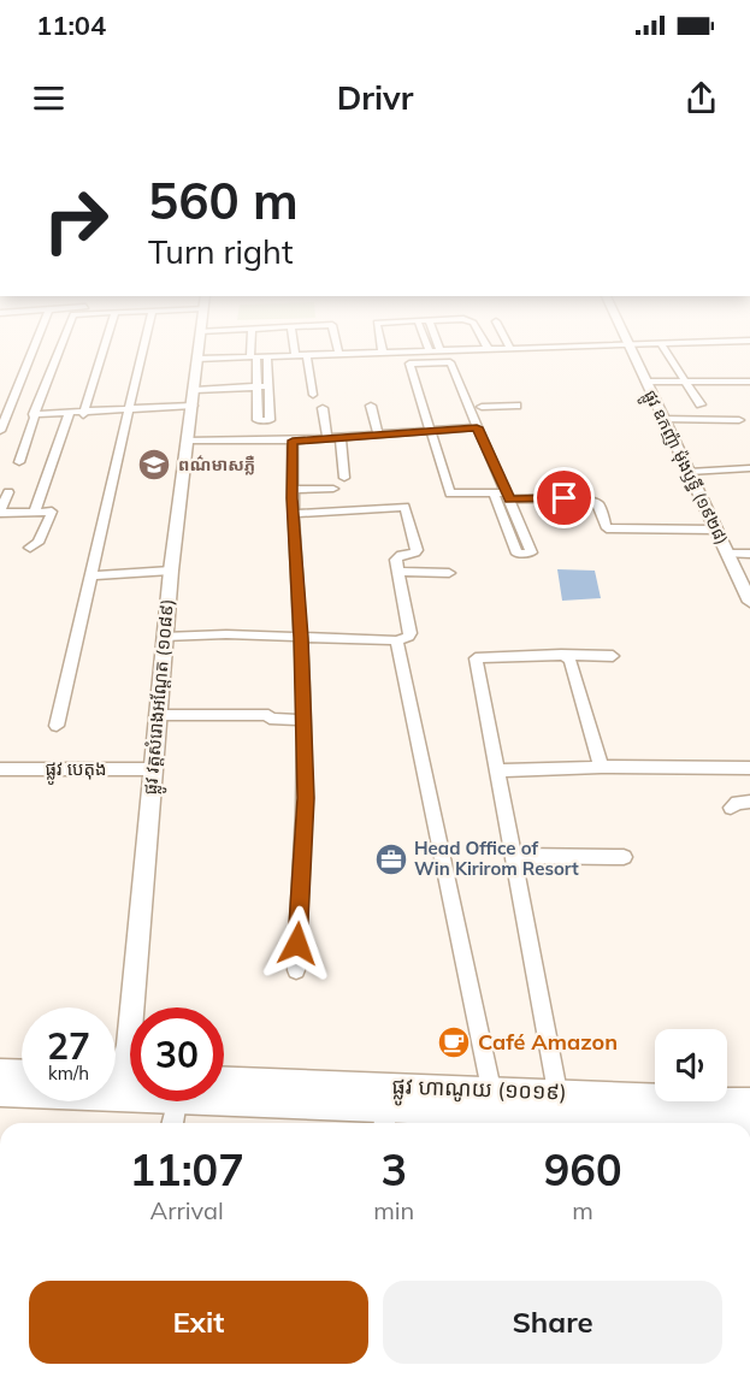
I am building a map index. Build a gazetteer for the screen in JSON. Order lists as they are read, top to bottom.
{
  "streets": {
    "main road": ["ផ្លូវ ឧកញ៉ា ម៉ុងឫទ្ធី (១៩២៨)", "ផ្លូវ វត្តសំរោងអណ្ដែត (១០៨៩)", "ផ្លូវ ហាណូយ (១០១៩)"],
    "street": ["ផ្លូវ បេតុង"]
  },
  "crossings": [
    ["ផ្លូវ វត្តសំរោងអណ្ដែត (១០៨៩)", "ផ្លូវ បេតុង"]
  ],
  "places": {
    "school or university": ["ពណ៌មាសភ្លឺ"],
    "office": ["Head Office of Win Kirirom Resort"],
    "cafe": ["Café Amazon"]
  },
  "page": {
    "status": "11:04",
    "header": "Drivr",
    "turn": ["560 m", "Turn right"],
    "speed": "27 km/h",
    "limit": "30",
    "eta": [
      "11:07",
      "Arrival",
      "3",
      "min",
      "960",
      "m"
    ],
    "buttons": ["Exit", "Share"]
  }
}
